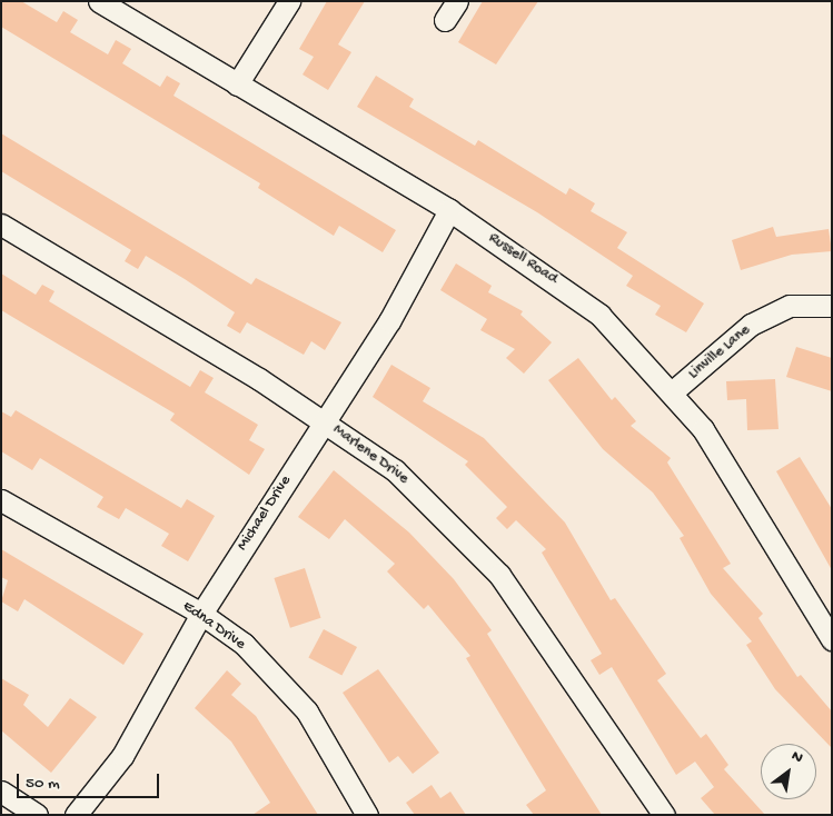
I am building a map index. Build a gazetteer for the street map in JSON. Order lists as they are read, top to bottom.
{
  "streets": {
    "street": [
      "Russell Road",
      "Linville Lane",
      "Marlene Drive",
      "Michael Drive",
      "Edna Drive"
    ]
  },
  "crossings": [
    ["Russell Road", "Linville Lane"],
    ["Russell Road", "Michael Drive"],
    ["Marlene Drive", "Michael Drive"],
    ["Michael Drive", "Edna Drive"]
  ],
  "scale_bar": "50 m",
  "north": "top right"
}
